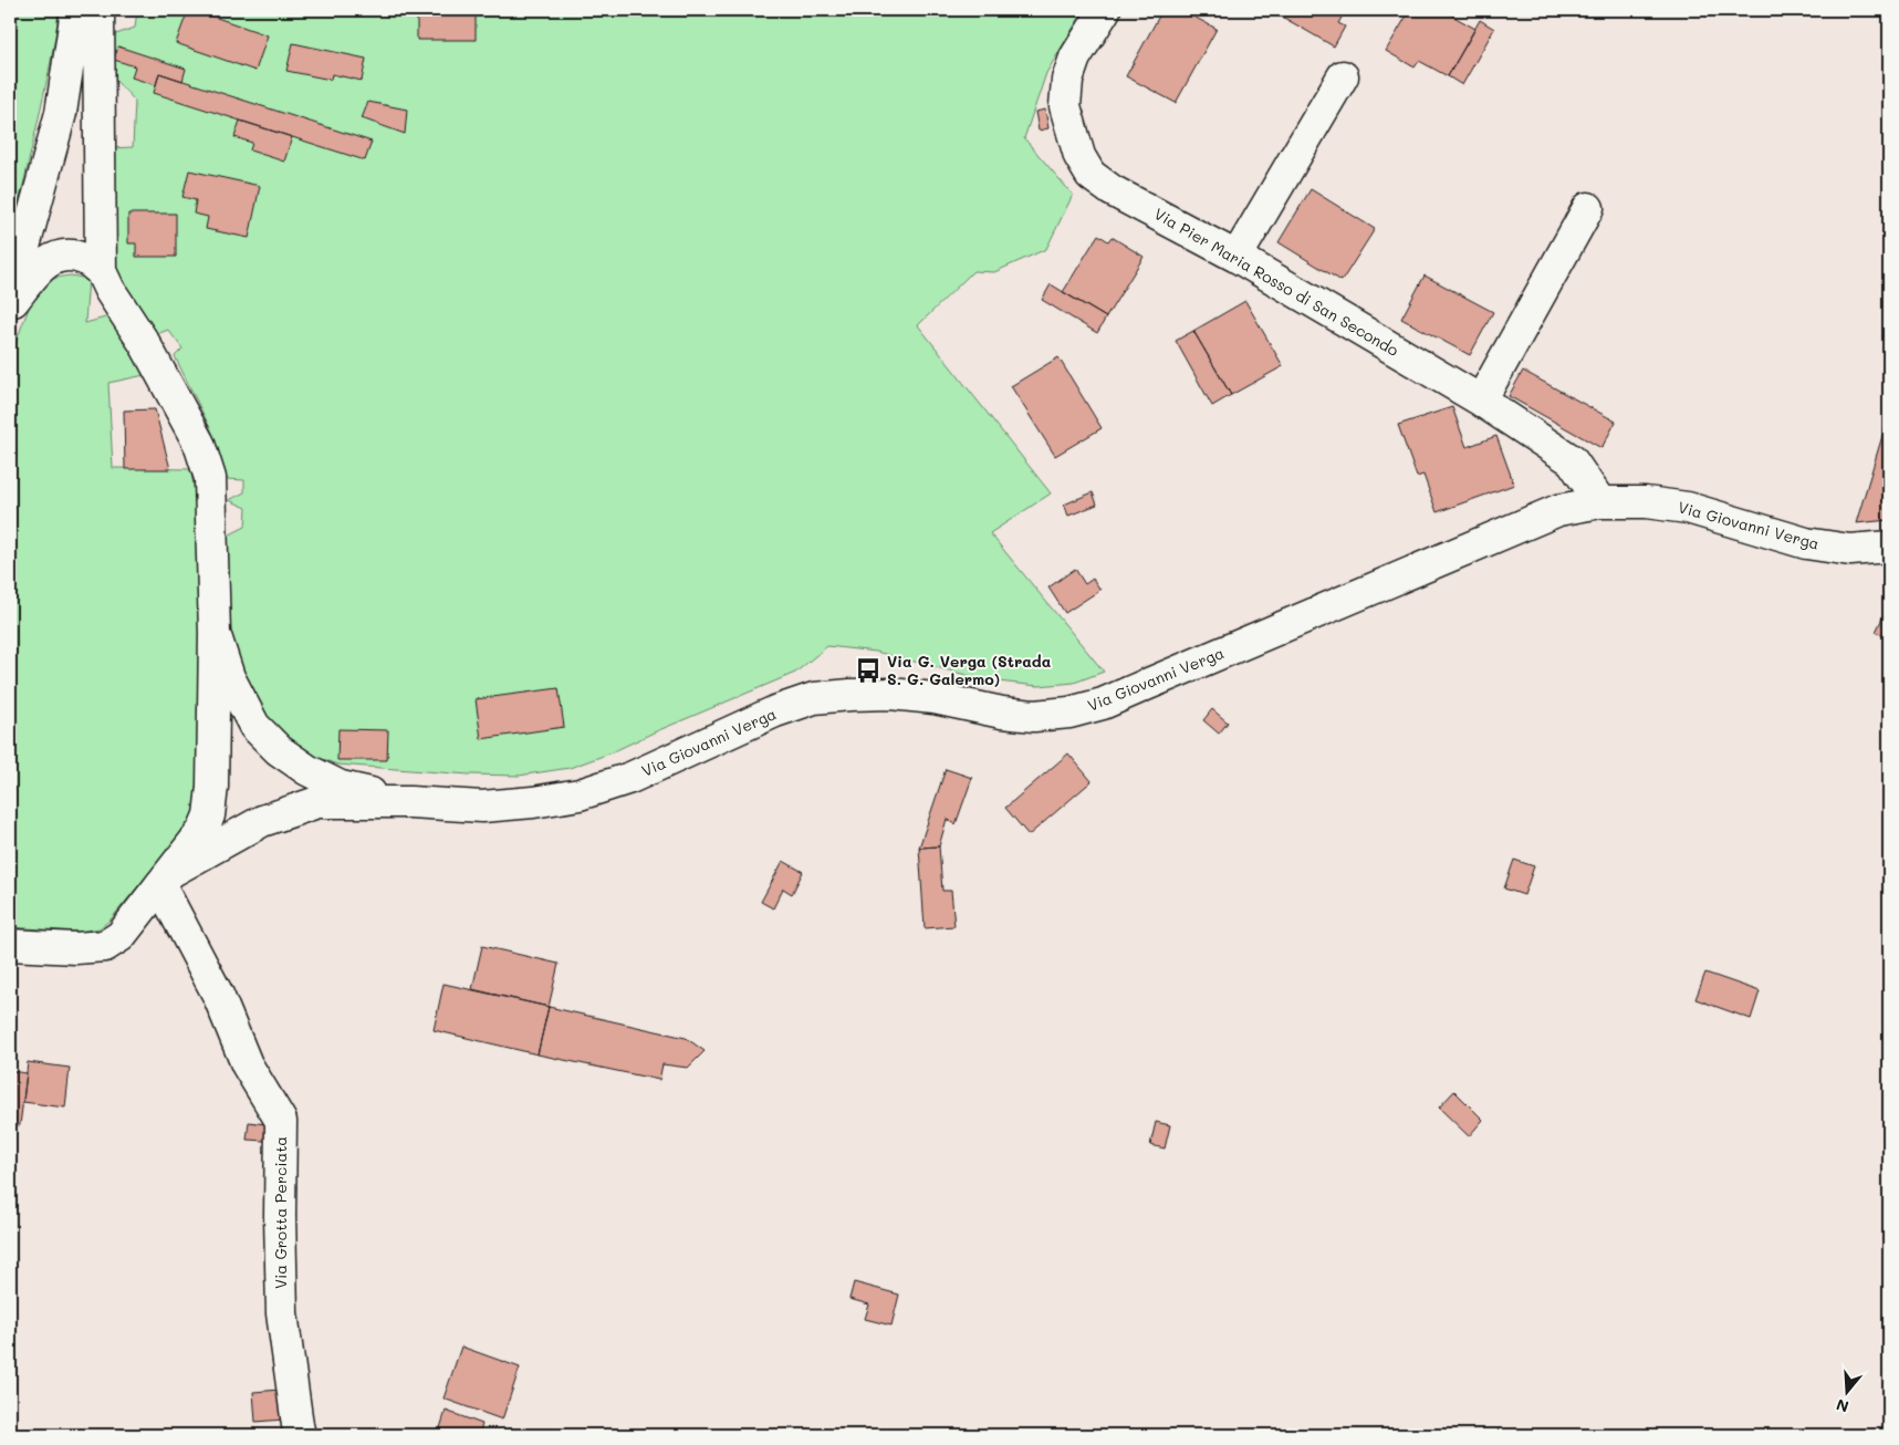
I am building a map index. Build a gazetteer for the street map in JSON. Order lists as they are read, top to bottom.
{
  "streets": {
    "street": ["Via Pier Maria Rosso di San Secondo", "Via Giovanni Verga", "Via Grotta Perciata"]
  },
  "crossings": [
    ["Via Pier Maria Rosso di San Secondo", "Via Giovanni Verga"]
  ],
  "places": {
    "bus stop": ["Via G. Verga (Strada S. G. Galermo)"]
  },
  "north": "bottom"
}
